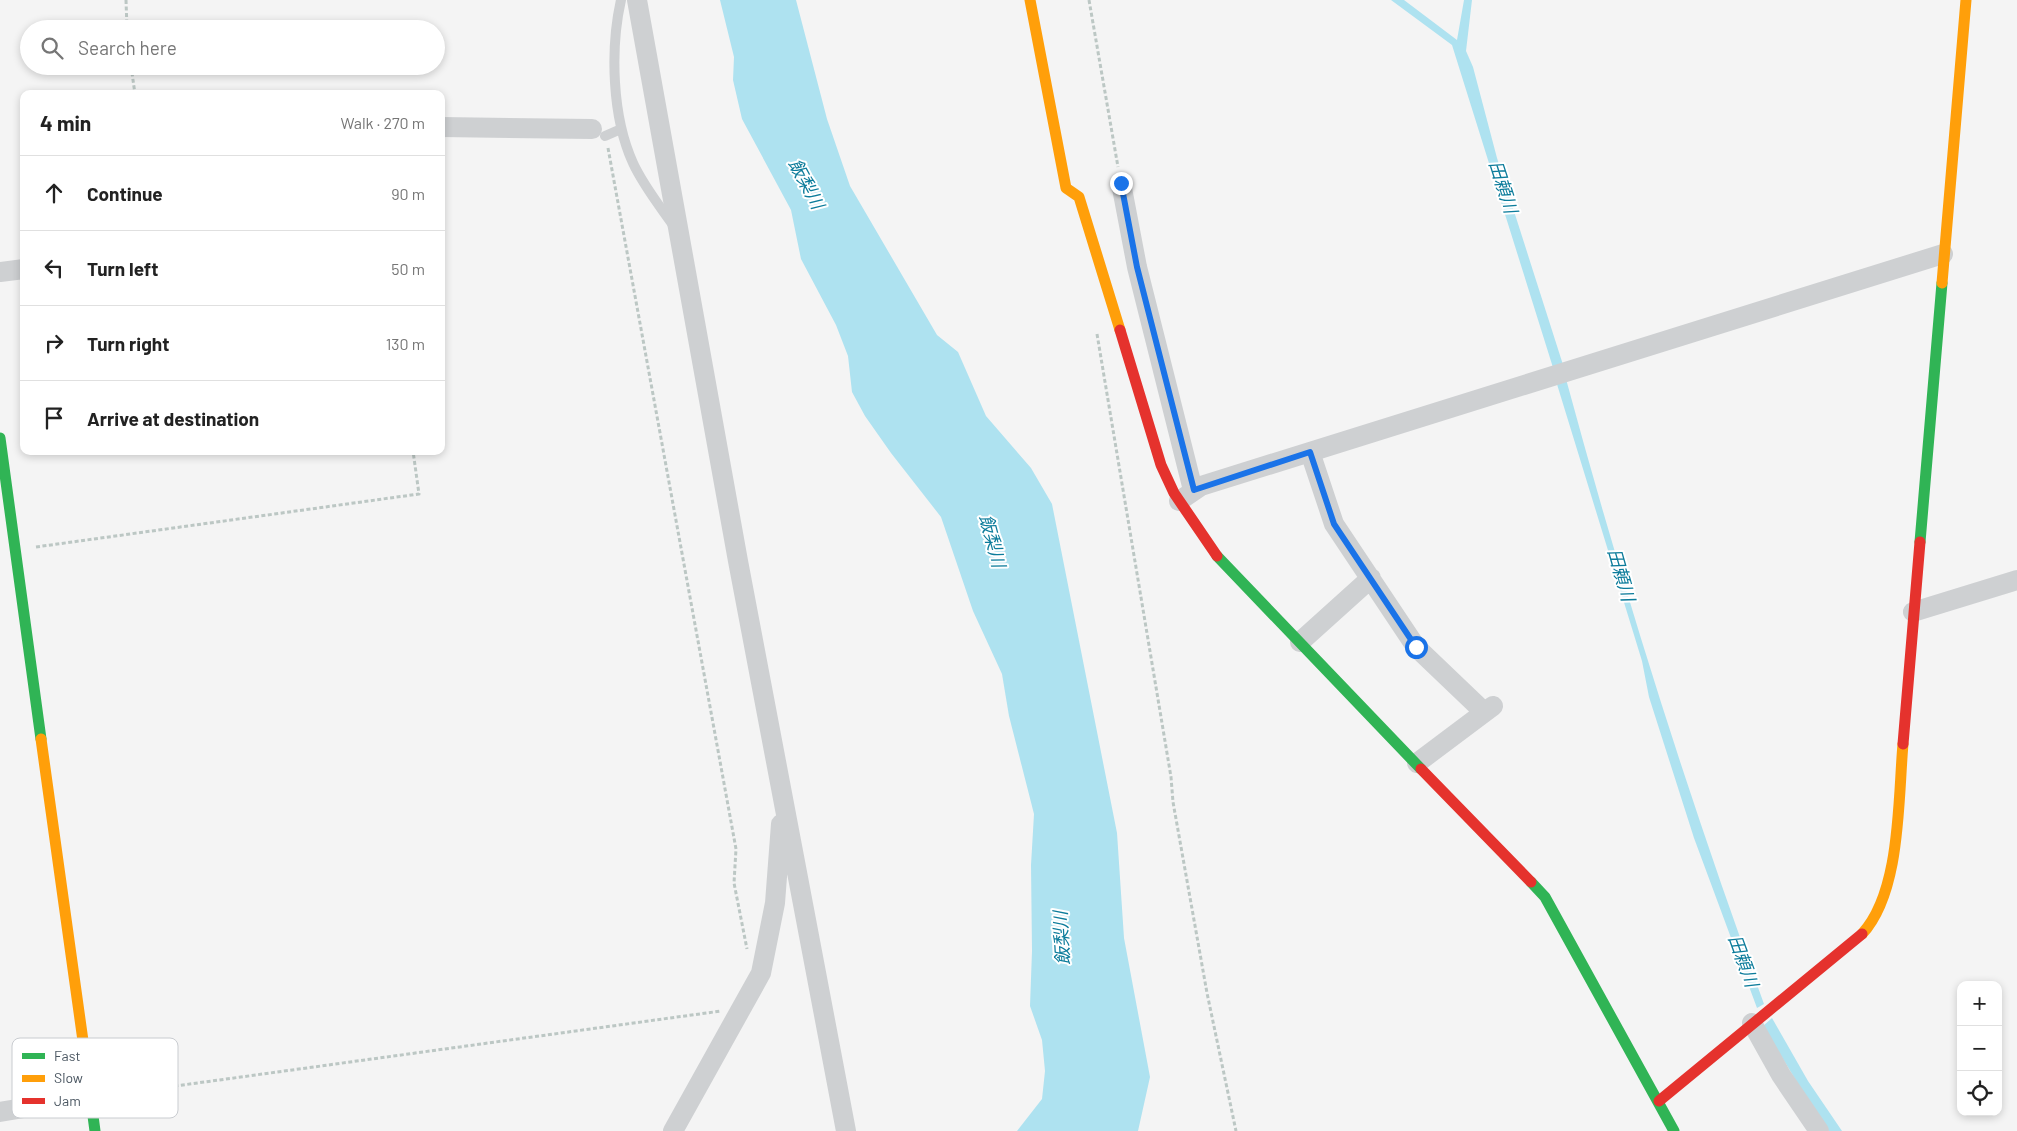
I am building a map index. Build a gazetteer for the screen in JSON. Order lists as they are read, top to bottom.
{
  "water": ["飯梨川", "田頼川"],
  "legend": ["Fast", "Slow", "Jam"],
  "page": {
    "search": "Search here",
    "heading": ["4 min", "Walk · 270 m"],
    "list": [
      ["Continue", "90 m"],
      ["Turn left", "50 m"],
      ["Turn right", "130 m"],
      "Arrive at destination"
    ],
    "map_buttons": ["+", "−"]
  }
}
